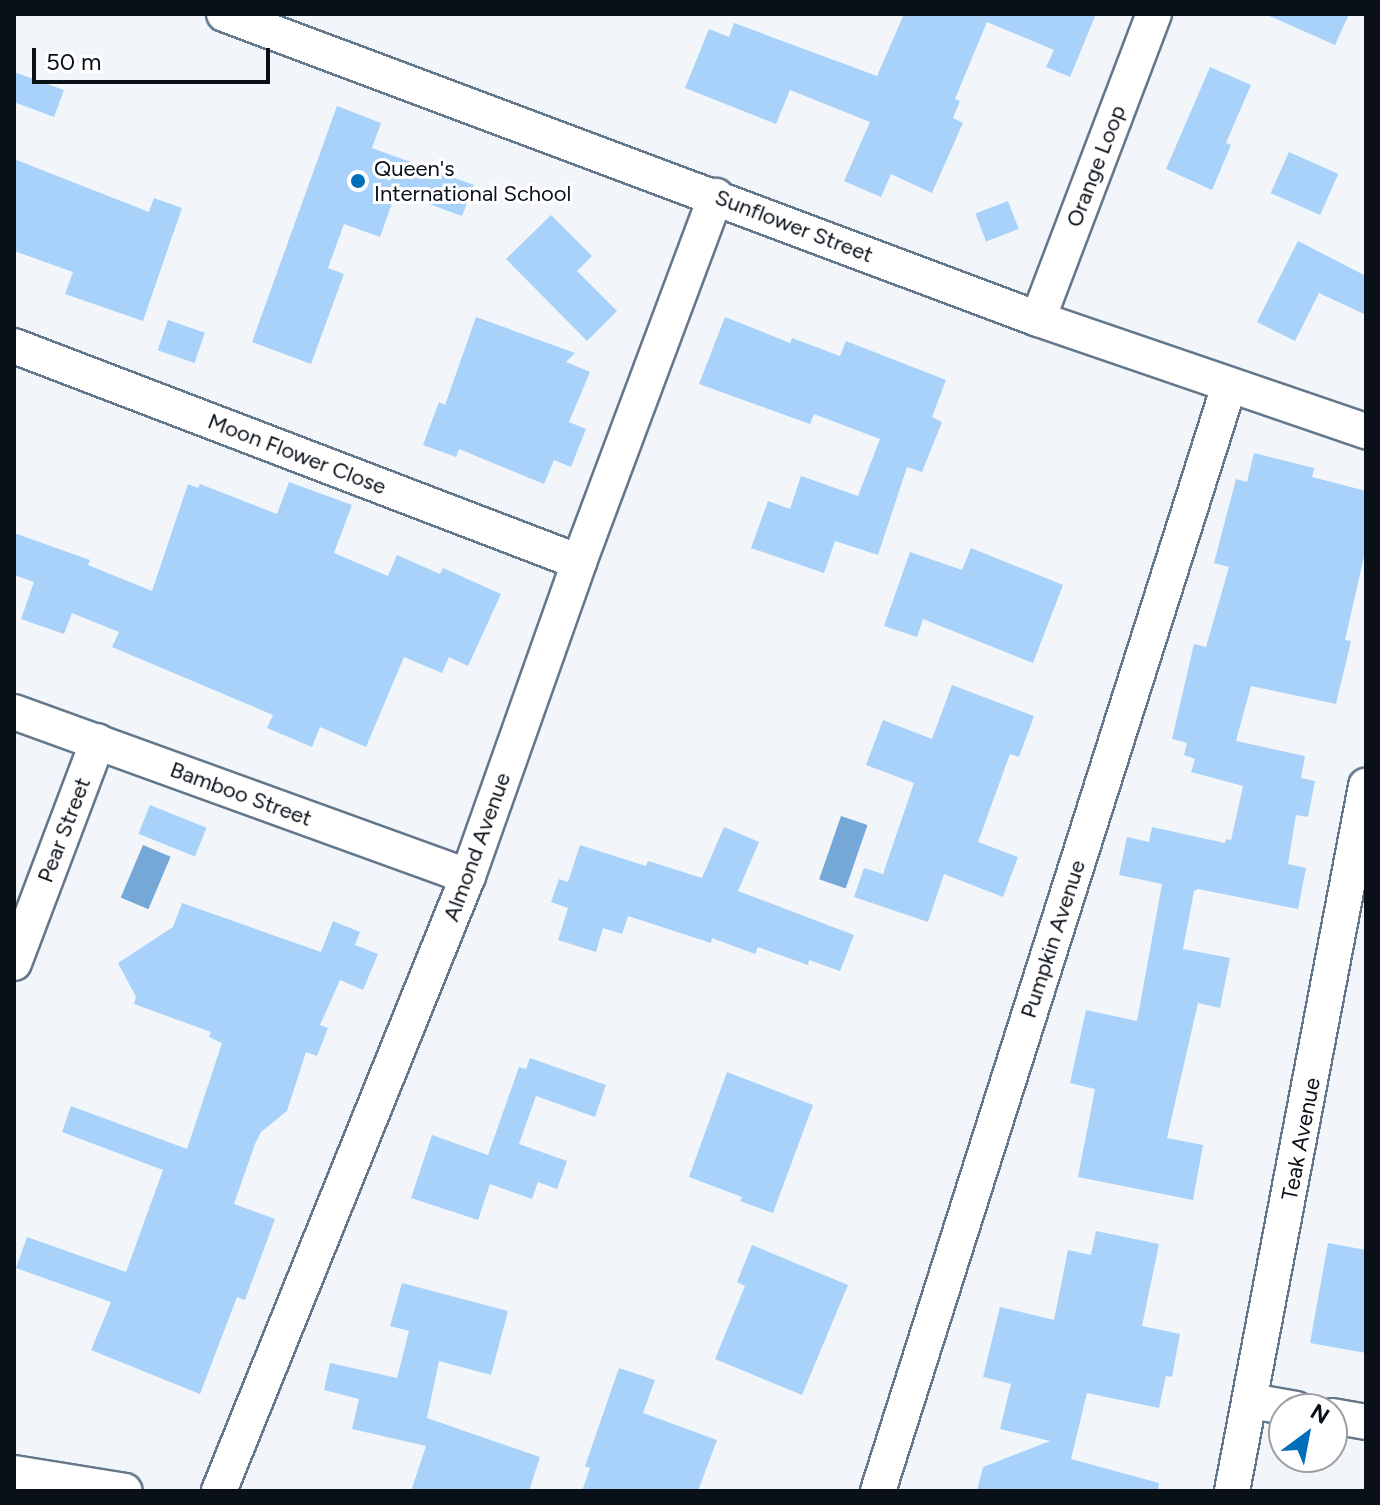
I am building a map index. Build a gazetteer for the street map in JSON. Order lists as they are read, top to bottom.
{
  "streets": {
    "street": [
      "Orange Loop",
      "Sunflower Street",
      "Moon Flower Close",
      "Bamboo Street",
      "Pear Street",
      "Almond Avenue",
      "Pumpkin Avenue",
      "Teak Avenue"
    ]
  },
  "crossings": [
    ["Orange Loop", "Sunflower Street"],
    ["Sunflower Street", "Almond Avenue"],
    ["Sunflower Street", "Pumpkin Avenue"],
    ["Moon Flower Close", "Almond Avenue"],
    ["Bamboo Street", "Pear Street"],
    ["Bamboo Street", "Almond Avenue"]
  ],
  "places": ["Queen's International School"],
  "scale_bar": "50 m",
  "north": "top right"
}
